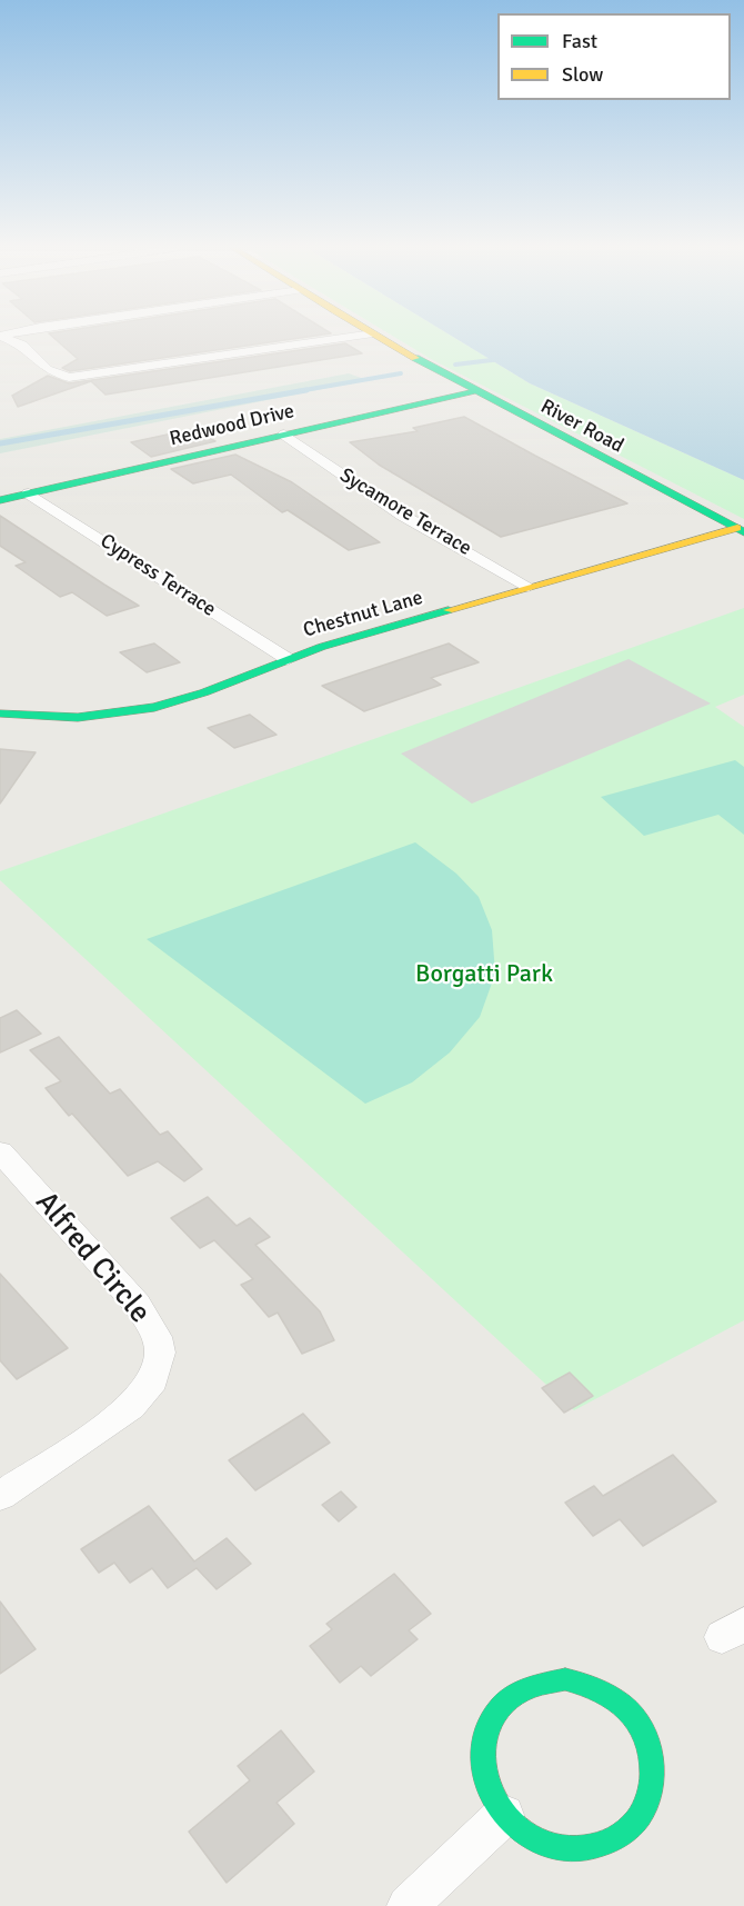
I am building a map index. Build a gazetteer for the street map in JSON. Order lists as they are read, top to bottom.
{
  "streets": {
    "street": [
      "Redwood Drive",
      "River Road",
      "Sycamore Terrace",
      "Cypress Terrace",
      "Chestnut Lane",
      "Alfred Circle"
    ]
  },
  "crossings": [
    ["Redwood Drive", "River Road"],
    ["Redwood Drive", "Sycamore Terrace"],
    ["Redwood Drive", "Cypress Terrace"],
    ["River Road", "Chestnut Lane"],
    ["Sycamore Terrace", "Chestnut Lane"],
    ["Cypress Terrace", "Chestnut Lane"]
  ],
  "parks": ["Borgatti Park"],
  "legend": ["Fast", "Slow"]
}
